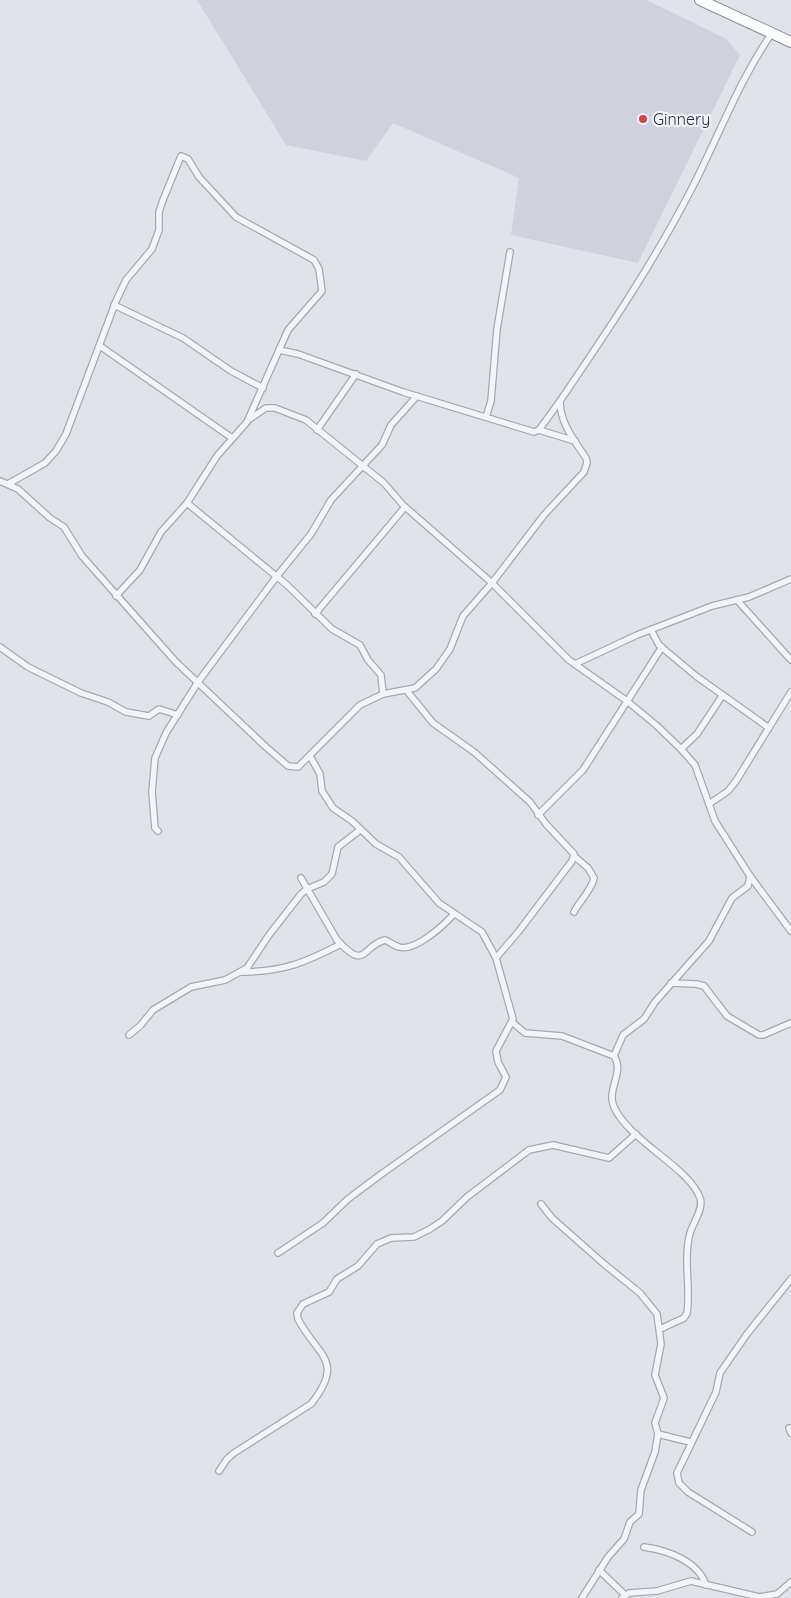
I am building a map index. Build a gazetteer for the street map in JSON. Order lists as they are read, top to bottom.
{
  "places": ["Ginnery"]
}
